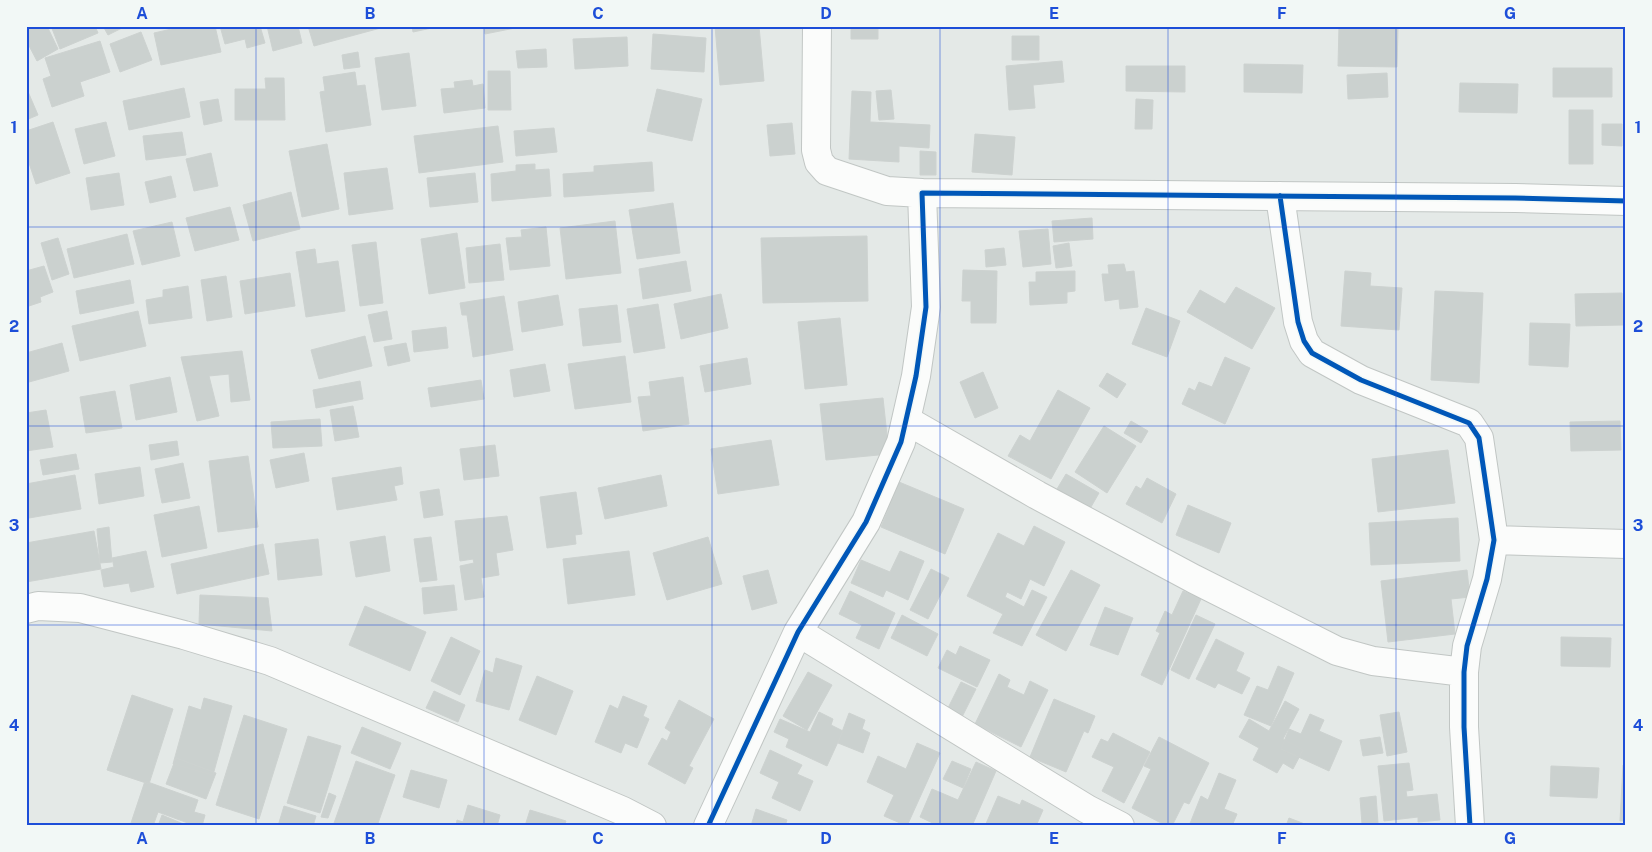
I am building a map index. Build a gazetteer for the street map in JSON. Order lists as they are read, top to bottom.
{
  "grid": {
    "columns": [
      "A",
      "B",
      "C",
      "D",
      "E",
      "F",
      "G"
    ],
    "rows": [
      "1",
      "2",
      "3",
      "4"
    ]
  }
}
